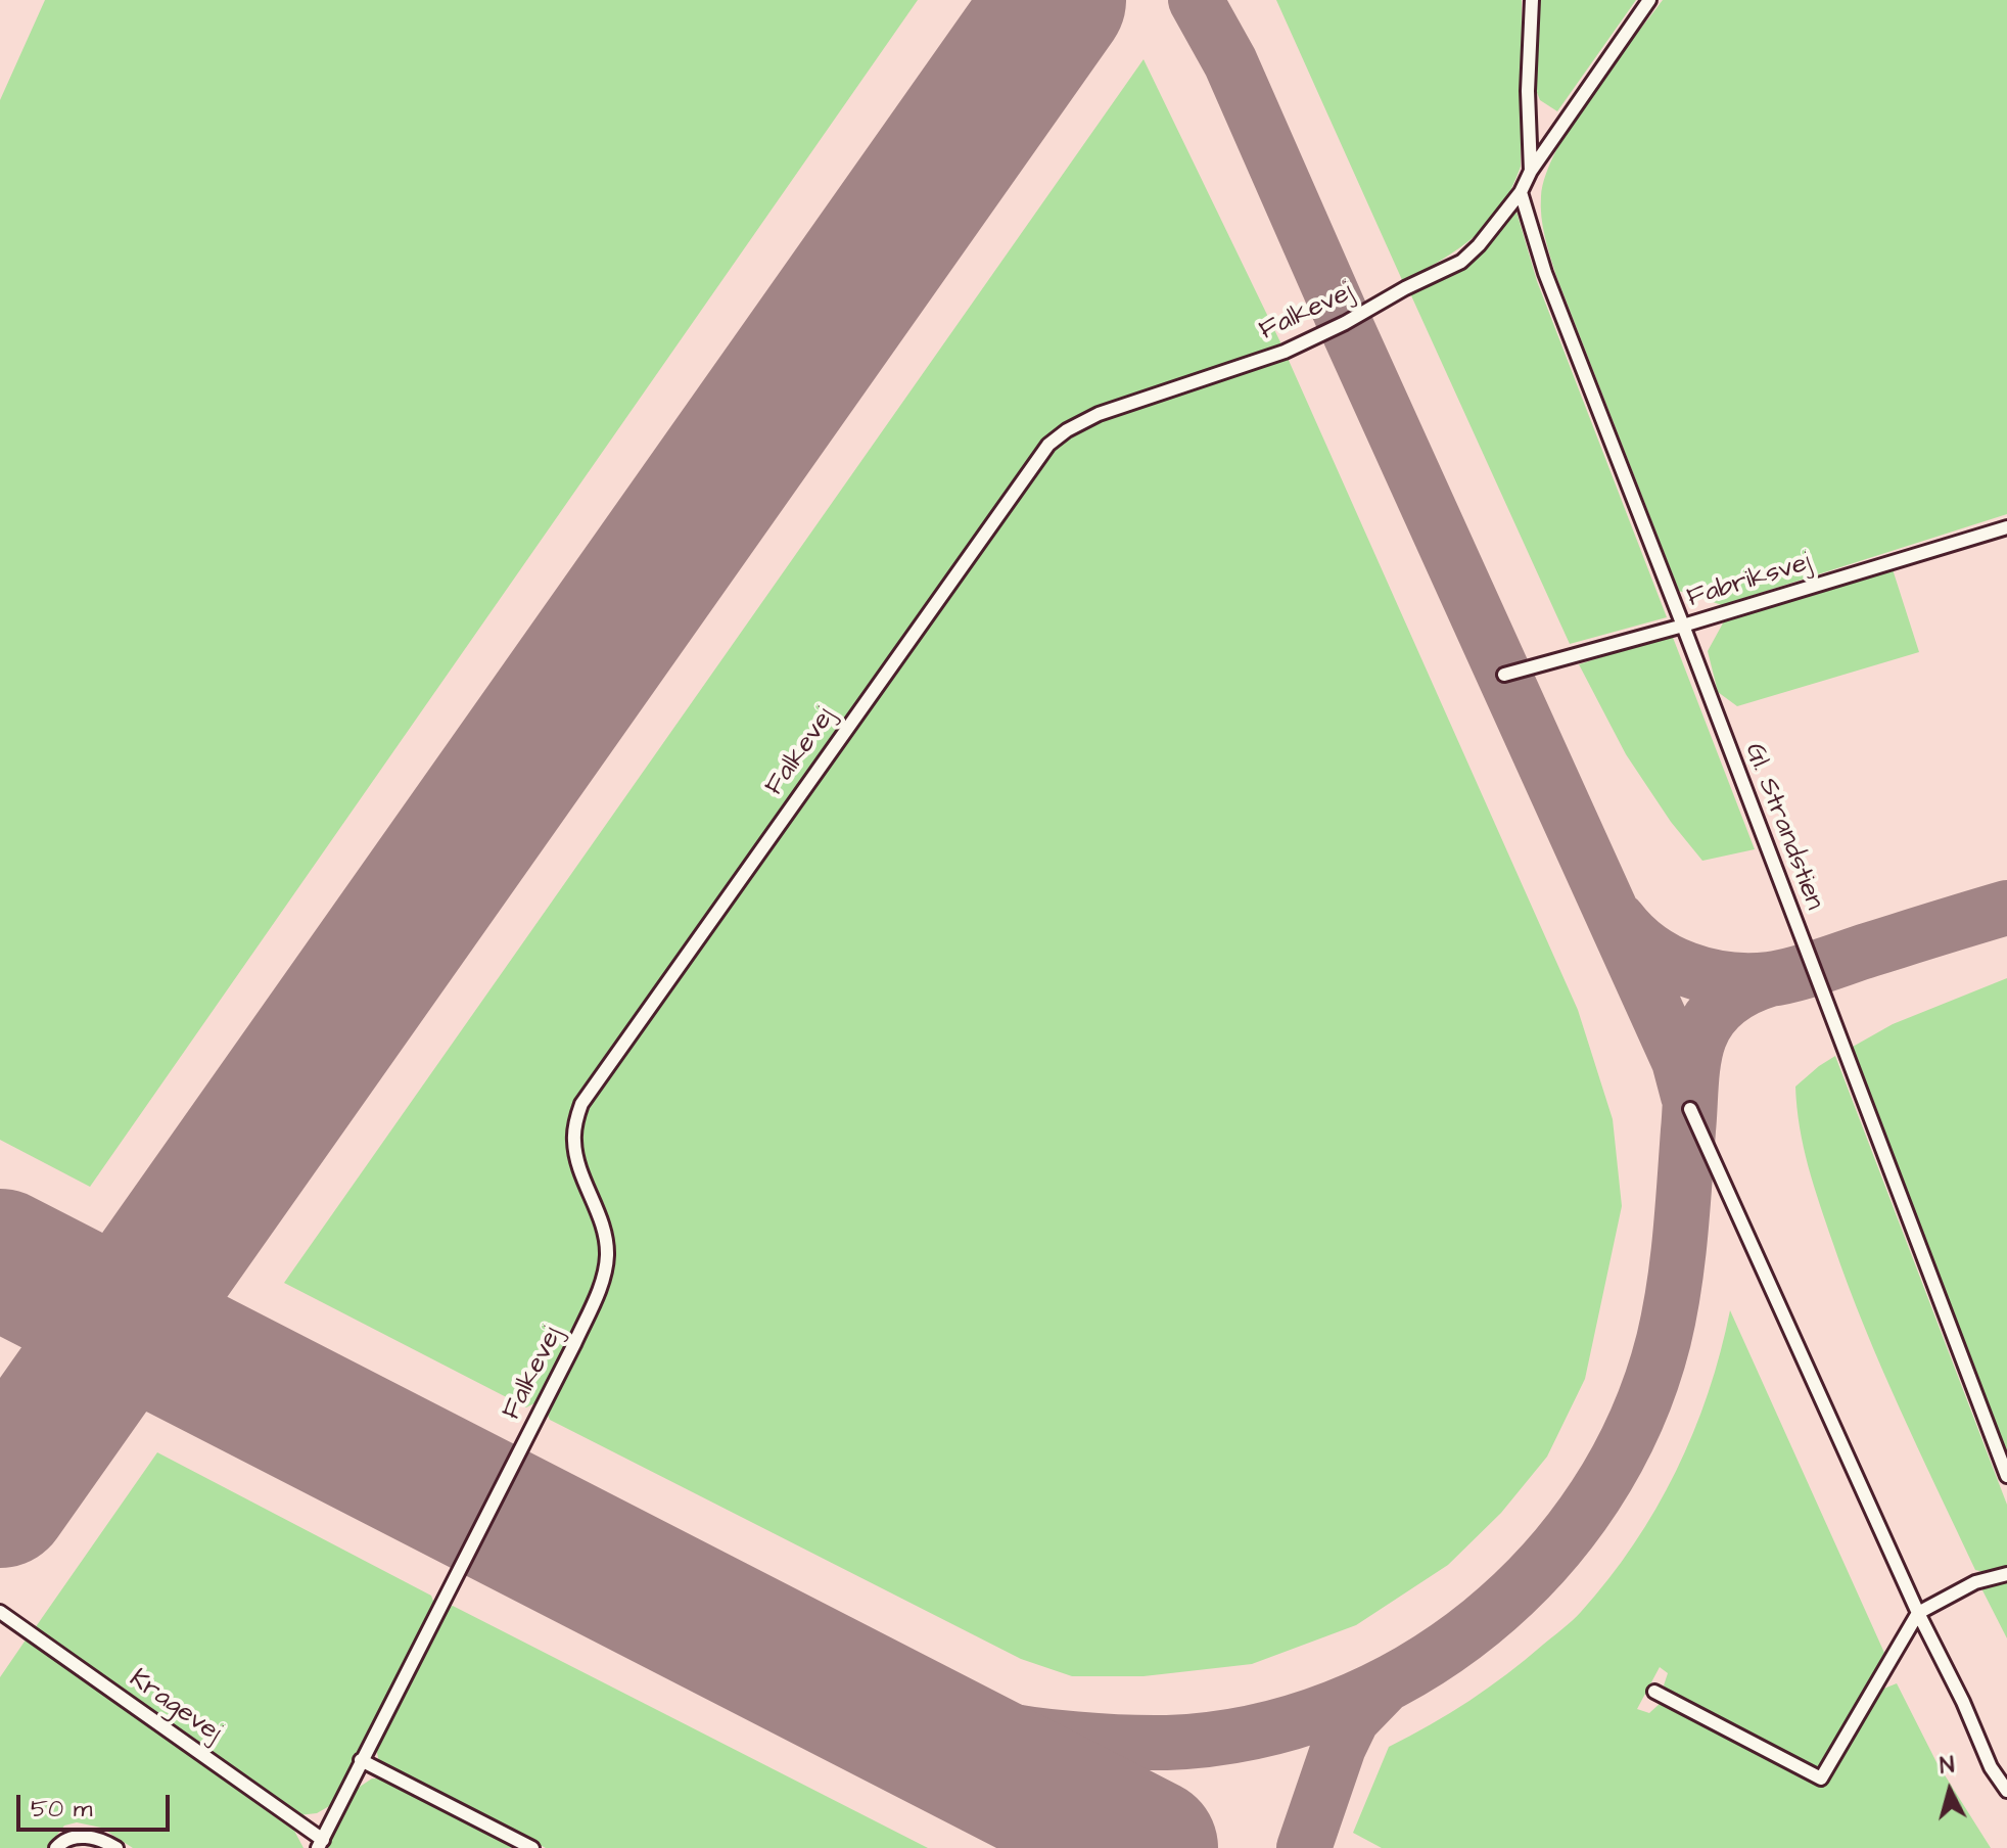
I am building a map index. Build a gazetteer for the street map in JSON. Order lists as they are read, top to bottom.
{
  "streets": {
    "lane": [
      "Falkevej",
      "Fabriksvej",
      "Gl. Strandstien",
      "Kragevej"
    ]
  },
  "crossings": [
    ["Falkevej", "Gl. Strandstien"],
    ["Falkevej", "Kragevej"],
    ["Fabriksvej", "Gl. Strandstien"]
  ],
  "scale_bar": "50 m",
  "north": "top"
}
